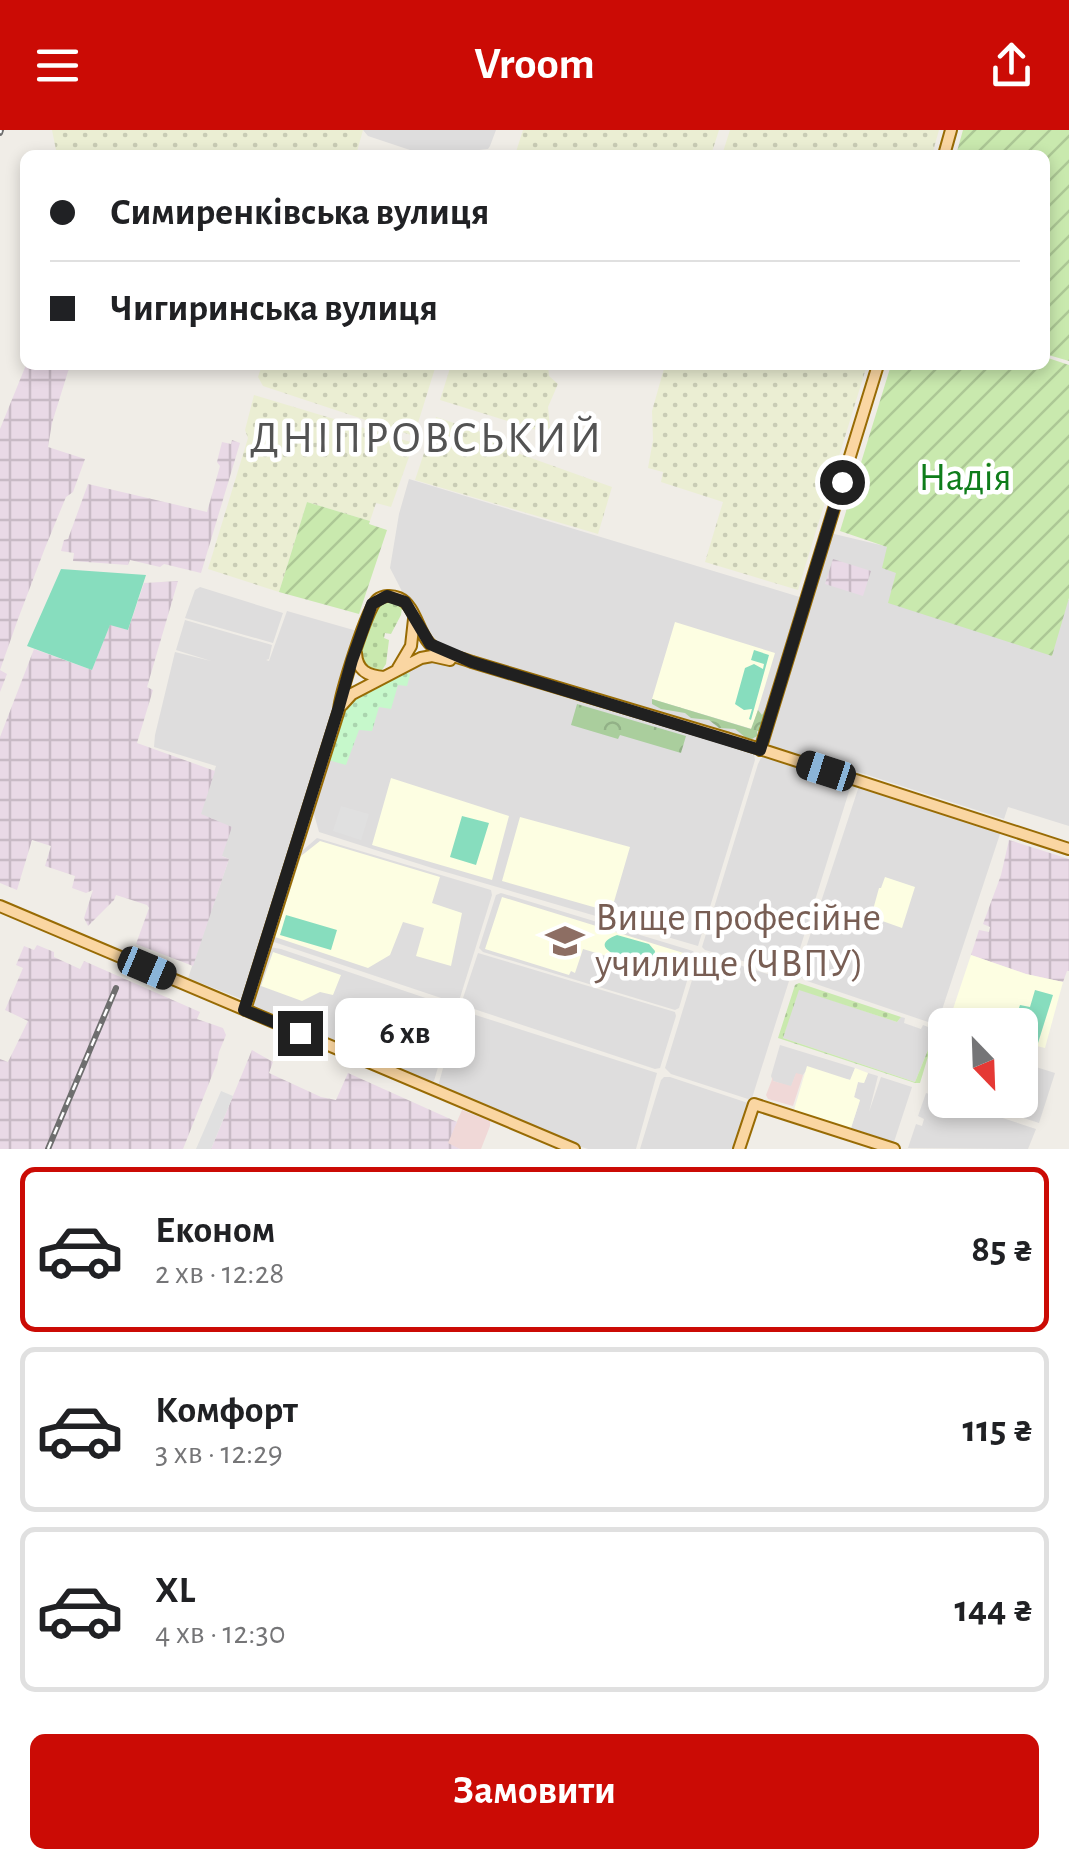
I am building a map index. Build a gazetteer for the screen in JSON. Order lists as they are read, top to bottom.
{
  "districts": ["ДНІПРОВСЬКИЙ"],
  "parks": ["Надія"],
  "places": {
    "school or university": ["Вище професійне училище (ЧВПУ)"]
  },
  "north": "bottom right",
  "page": {
    "header": "Vroom",
    "banner": ["Симиренківська вулиця", "Чигиринська вулиця"],
    "bubble": "6 хв",
    "list": [
      {
        "name": "Економ",
        "note": "2 хв · 12:28",
        "value": "85 ₴"
      },
      {
        "name": "Комфорт",
        "note": "3 хв · 12:29",
        "value": "115 ₴"
      },
      {
        "name": "XL",
        "note": "4 хв · 12:30",
        "value": "144 ₴"
      }
    ],
    "buttons": "Замовити"
  }
}
